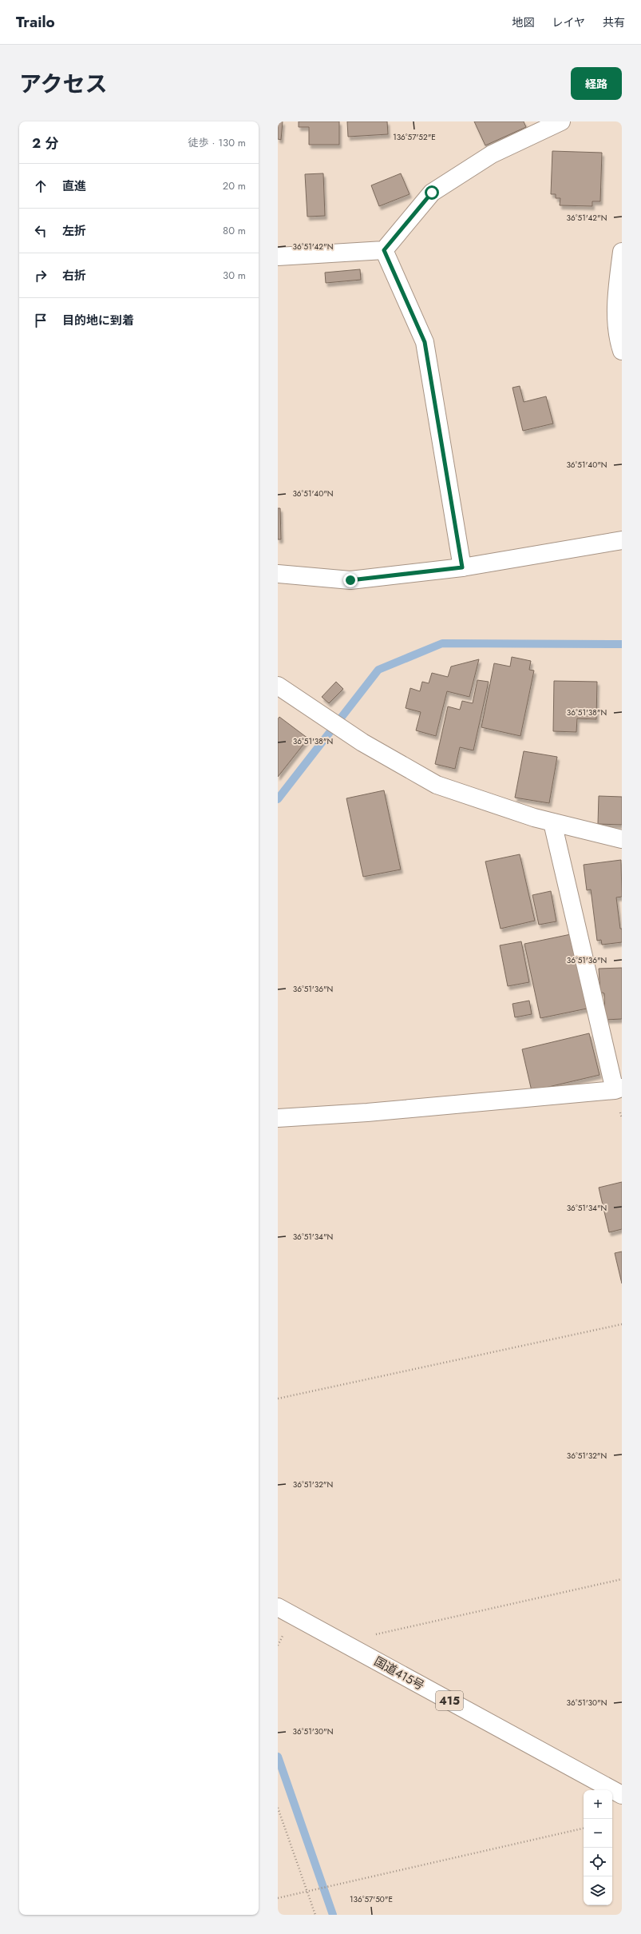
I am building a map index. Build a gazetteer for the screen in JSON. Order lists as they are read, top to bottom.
{
  "streets": {
    "main road": ["国道415号", "415"]
  },
  "page": {
    "header": "Trailo",
    "nav": ["地図", "レイヤ", "共有"],
    "title": "アクセス",
    "buttons": "経路",
    "heading": ["2 分", "徒歩 · 130 m"],
    "list": [
      ["直進", "20 m"],
      ["左折", "80 m"],
      ["右折", "30 m"],
      "目的地に到着"
    ],
    "map_buttons": ["+", "−"]
  },
  "coordinates": [
    "136°57'52\"E",
    "36°51'42\"N",
    "36°51'40\"N",
    "36°51'38\"N",
    "36°51'36\"N",
    "36°51'34\"N",
    "36°51'32\"N",
    "36°51'30\"N",
    "136°57'50\"E"
  ]
}
